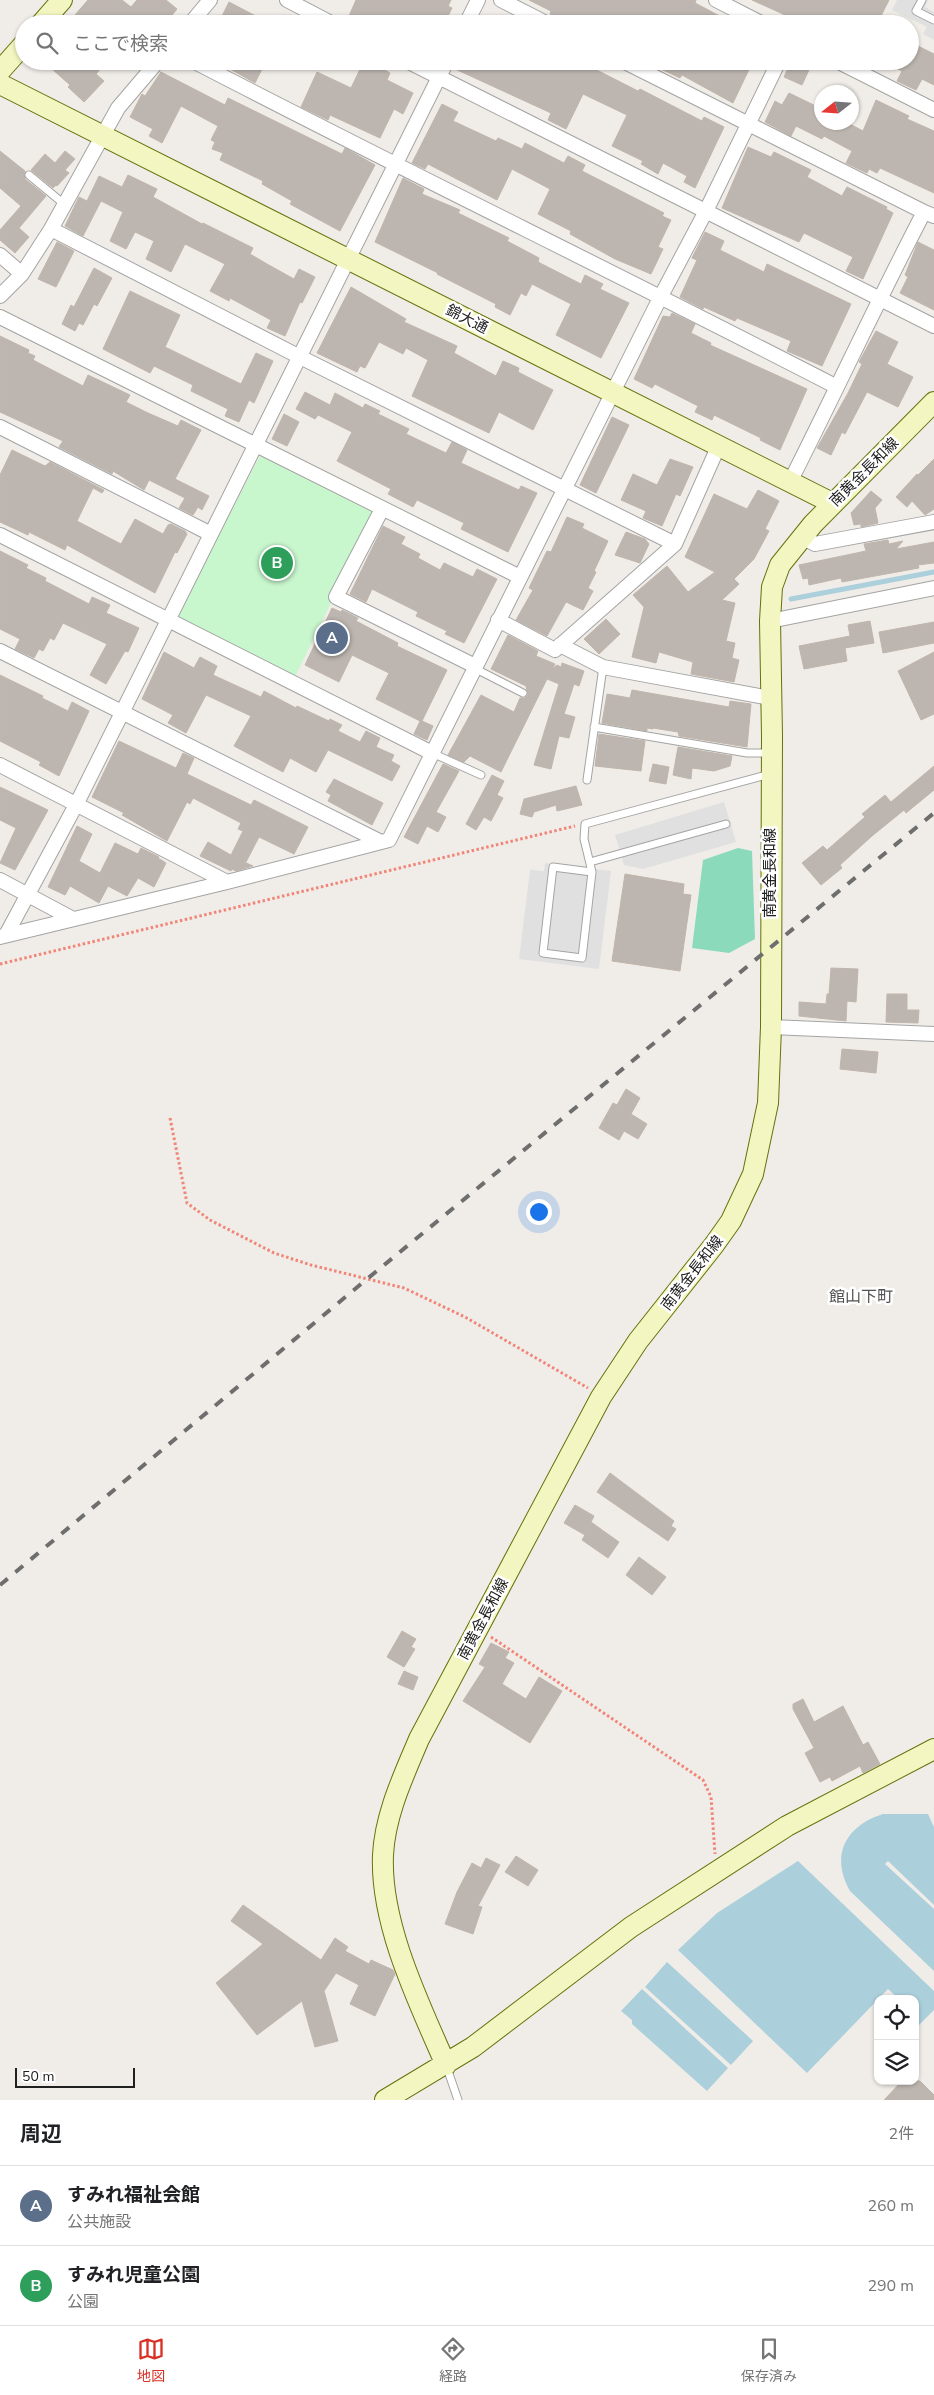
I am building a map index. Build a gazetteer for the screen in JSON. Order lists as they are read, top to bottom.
{
  "streets": {
    "main road": ["錦大通", "南黄金長和線"]
  },
  "crossings": [
    ["錦大通", "南黄金長和線"]
  ],
  "districts": ["館山下町"],
  "scale_bar": "50 m",
  "north": "left",
  "page": {
    "search": "ここで検索",
    "pins": ["B", "A"],
    "scale": "50 m",
    "heading": ["周辺", "2件"],
    "list": [
      {
        "mark": "A",
        "name": "すみれ福祉会館",
        "note": "公共施設",
        "value": "260 m"
      },
      {
        "mark": "B",
        "name": "すみれ児童公園",
        "note": "公園",
        "value": "290 m"
      }
    ],
    "nav": ["地図", "経路", "保存済み"]
  }
}
